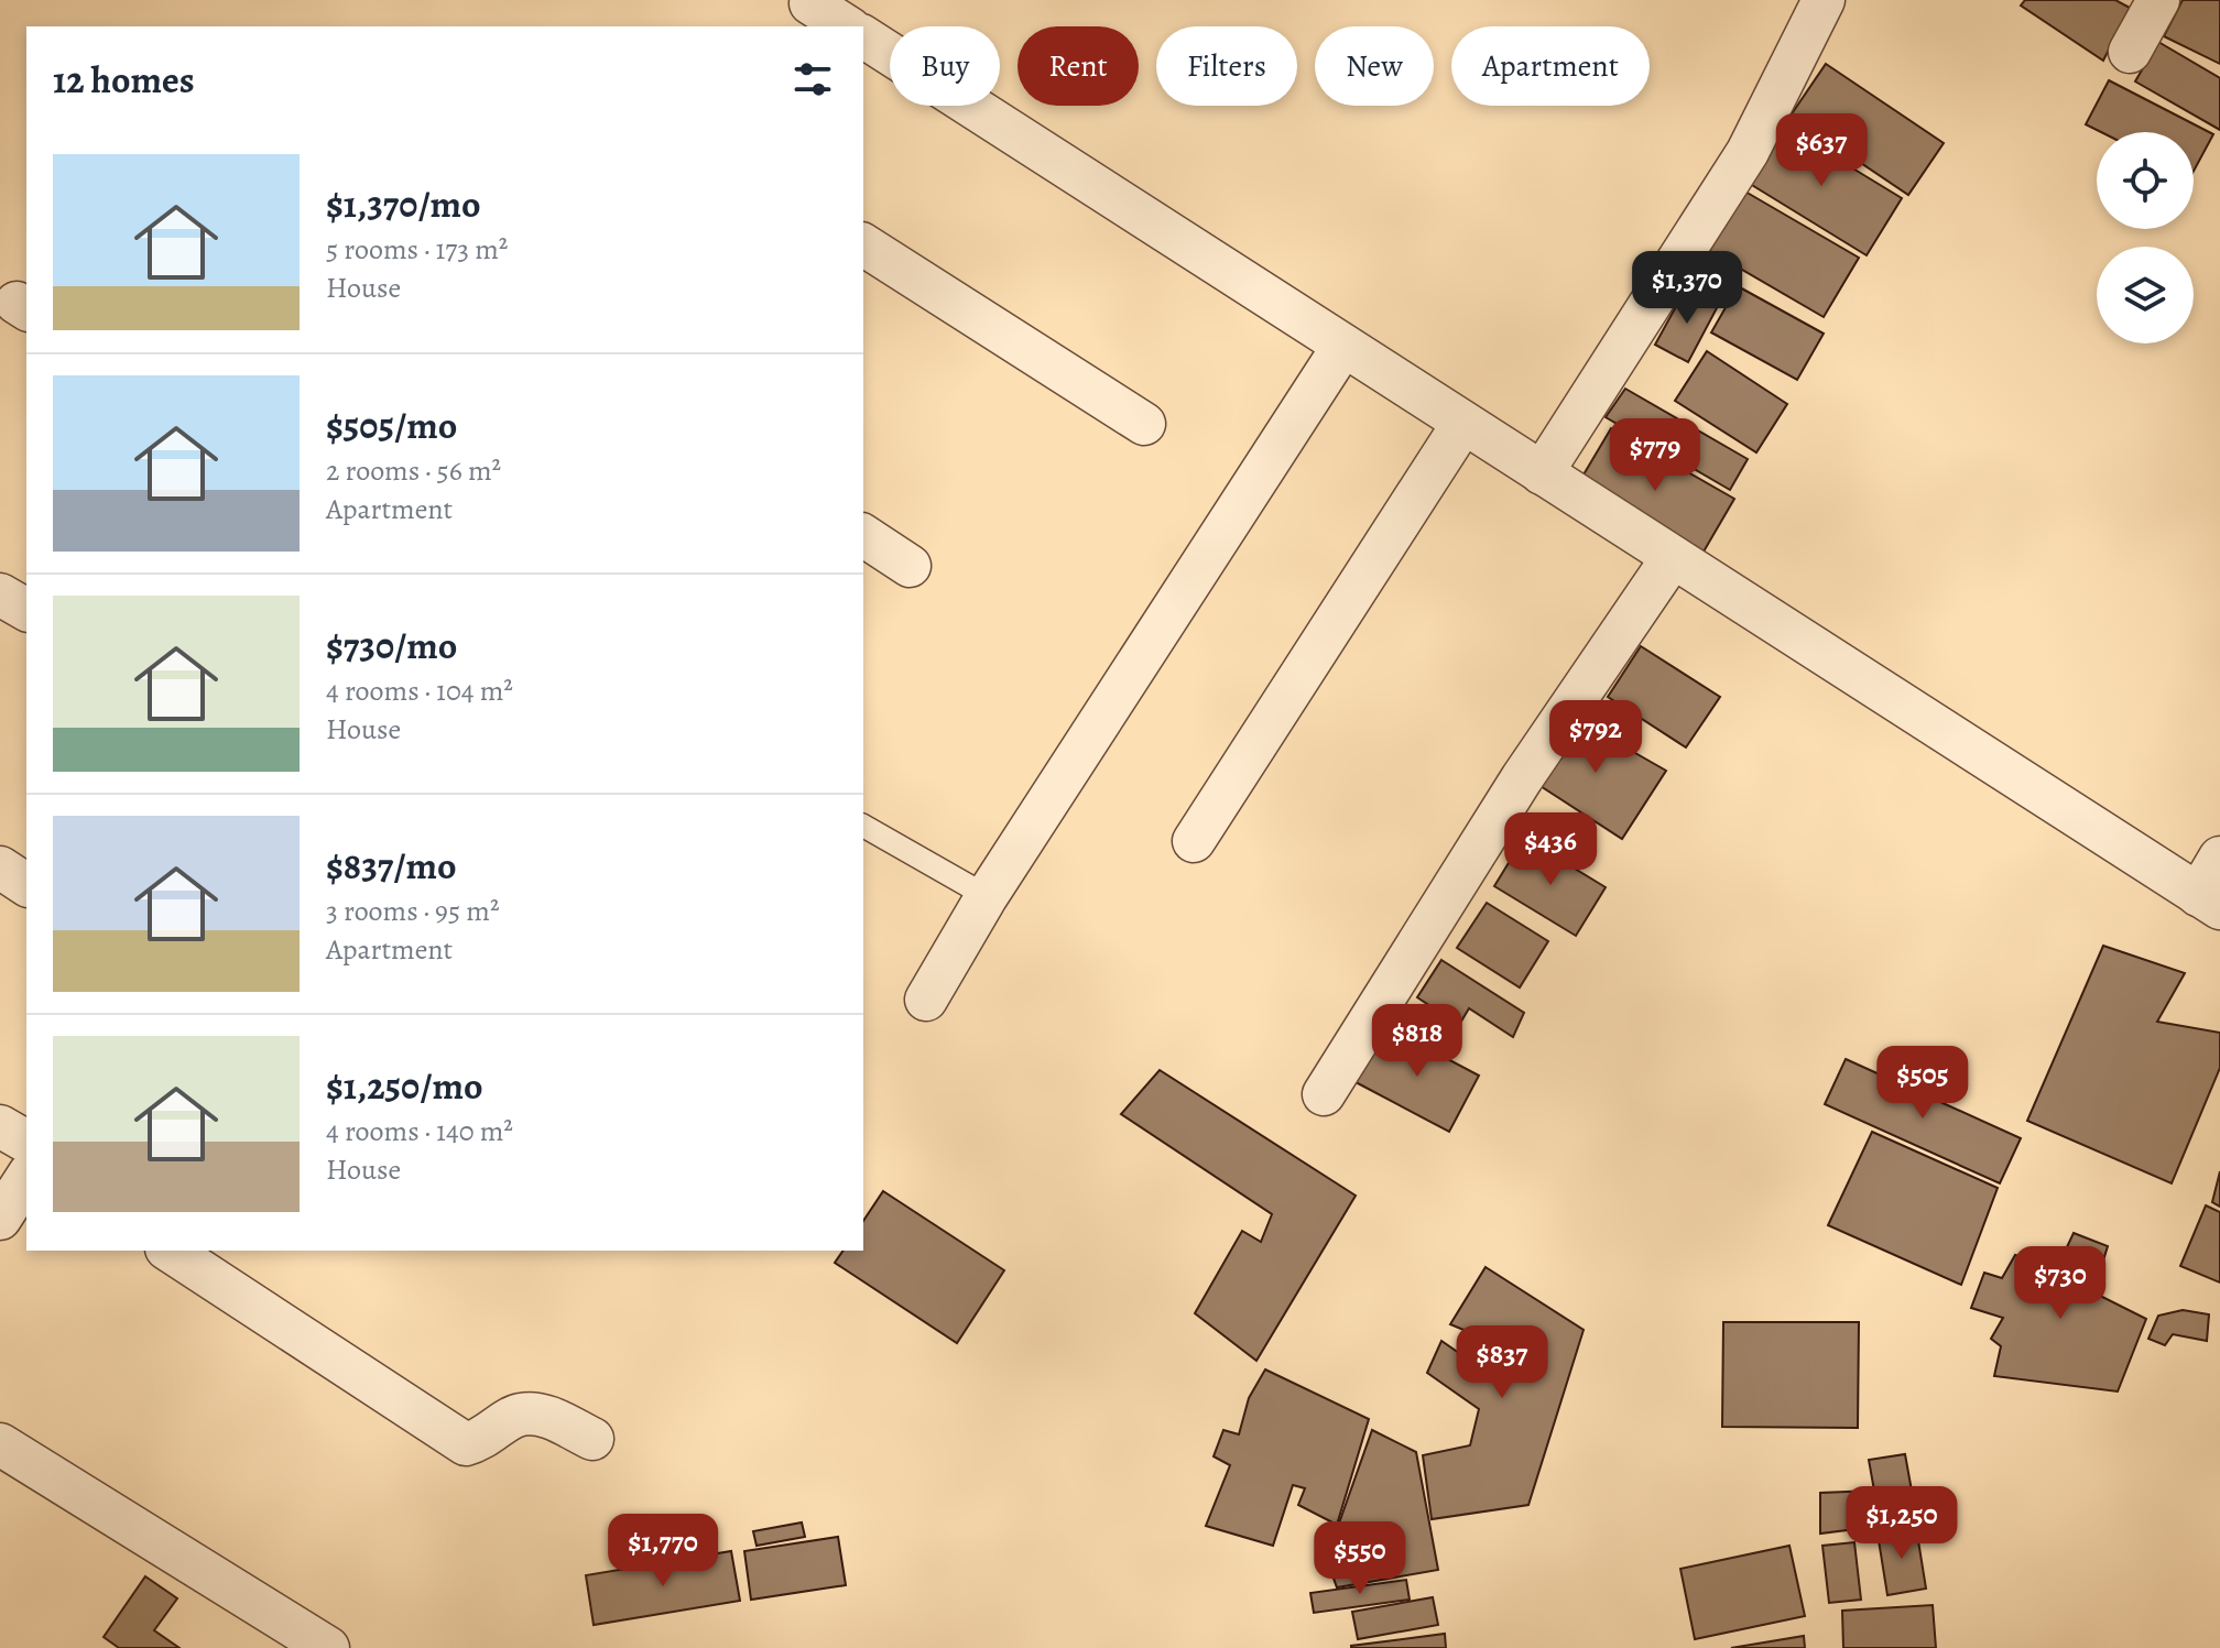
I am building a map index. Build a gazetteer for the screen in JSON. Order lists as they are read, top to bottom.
{
  "page": {
    "chip": [
      "Buy",
      "Rent",
      "Filters",
      "New",
      "Apartment"
    ],
    "heading": "12 homes",
    "price": [
      "$637",
      "$1,370",
      "$779",
      "$792",
      "$436",
      "$818",
      "$505",
      "$730",
      "$837",
      "$1,250",
      "$1,770",
      "$550"
    ],
    "list": [
      {
        "name": "$1,370/mo",
        "note": "5 rooms · 173 m² · House"
      },
      {
        "name": "$505/mo",
        "note": "2 rooms · 56 m² · Apartment"
      },
      {
        "name": "$730/mo",
        "note": "4 rooms · 104 m² · House"
      },
      {
        "name": "$837/mo",
        "note": "3 rooms · 95 m² · Apartment"
      },
      {
        "name": "$1,250/mo",
        "note": "4 rooms · 140 m² · House"
      }
    ]
  }
}
